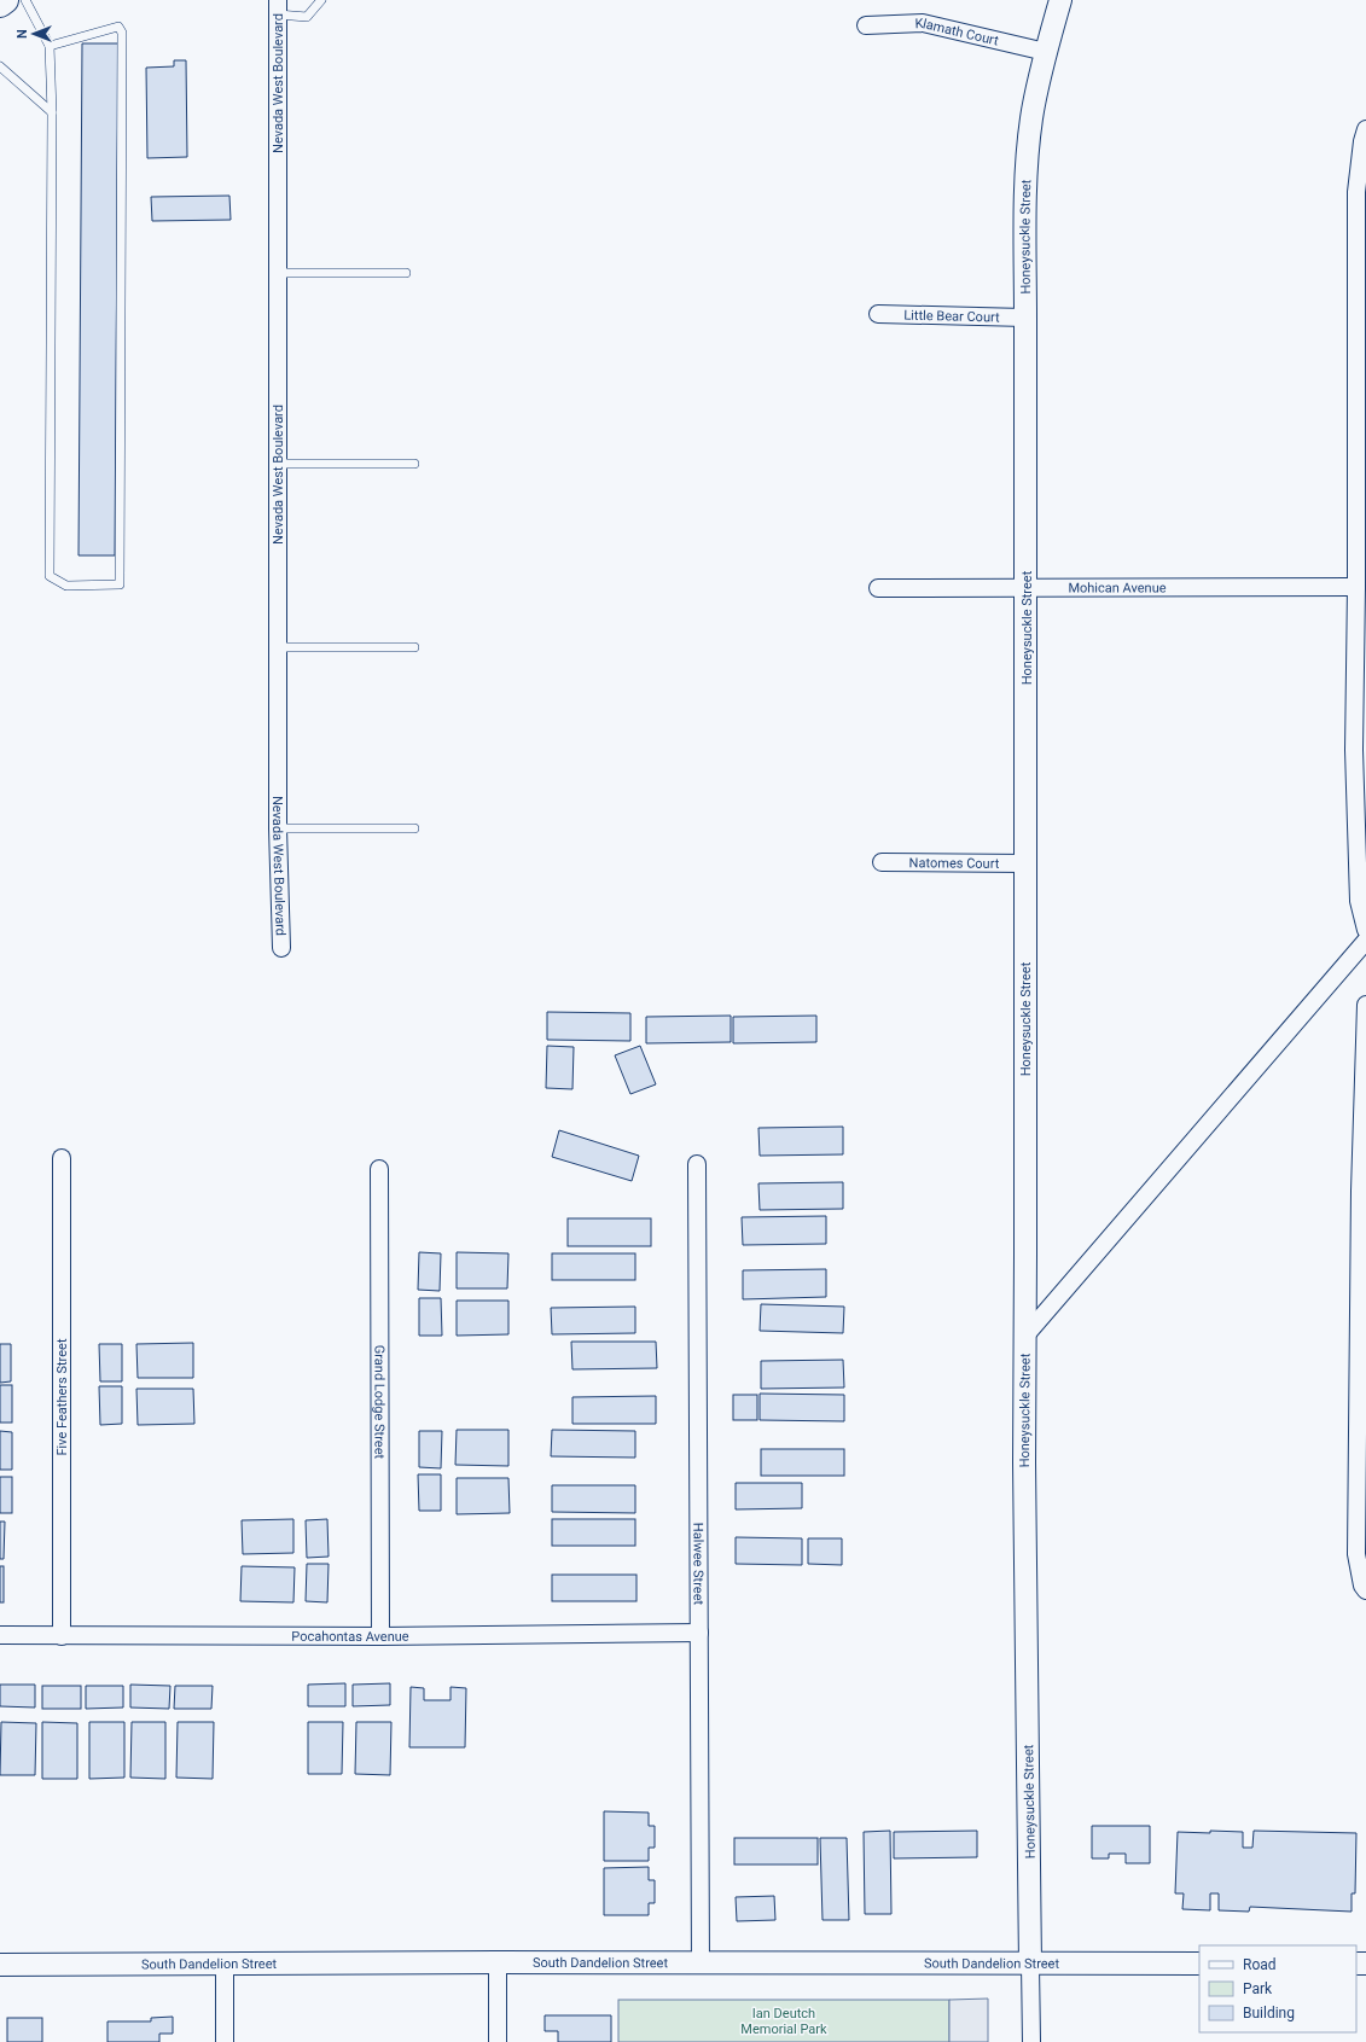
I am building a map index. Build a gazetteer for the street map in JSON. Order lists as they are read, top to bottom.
{
  "streets": {
    "street": [
      "Klamath Court",
      "Nevada West Boulevard",
      "Honeysuckle Street",
      "Little Bear Court",
      "Mohican Avenue",
      "Natomes Court",
      "Five Feathers Street",
      "Grand Lodge Street",
      "Halwee Street",
      "Pocahontas Avenue",
      "South Dandelion Street"
    ]
  },
  "crossings": [
    ["Klamath Court", "Honeysuckle Street"],
    ["Honeysuckle Street", "Little Bear Court"],
    ["Honeysuckle Street", "Mohican Avenue"],
    ["Honeysuckle Street", "Natomes Court"],
    ["Honeysuckle Street", "South Dandelion Street"],
    ["Five Feathers Street", "Pocahontas Avenue"],
    ["Grand Lodge Street", "Pocahontas Avenue"],
    ["Halwee Street", "Pocahontas Avenue"],
    ["Halwee Street", "South Dandelion Street"]
  ],
  "parks": ["Ian Deutch Memorial Park"],
  "legend": ["Road", "Park", "Building"],
  "north": "left"
}
